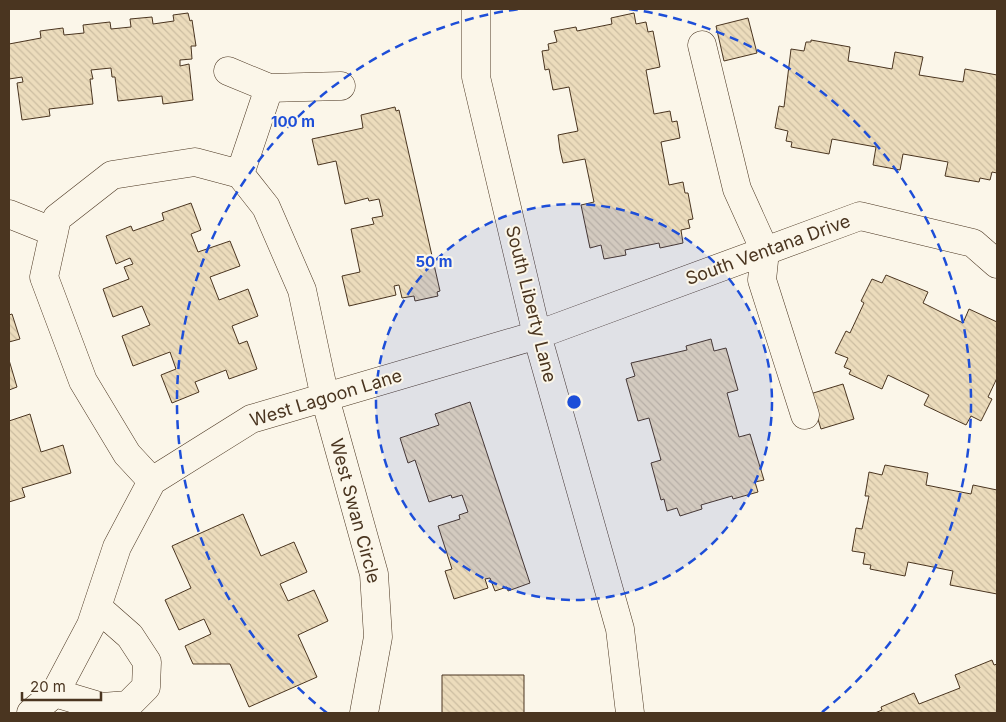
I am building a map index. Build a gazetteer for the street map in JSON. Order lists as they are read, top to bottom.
{
  "streets": {
    "street": [
      "South Ventana Drive",
      "South Liberty Lane",
      "West Lagoon Lane",
      "West Swan Circle"
    ]
  },
  "crossings": [
    ["South Ventana Drive", "South Liberty Lane"],
    ["South Ventana Drive", "West Lagoon Lane"],
    ["South Liberty Lane", "West Lagoon Lane"],
    ["West Lagoon Lane", "West Swan Circle"]
  ],
  "scale_bar": "20 m",
  "rings": ["100 m", "50 m"]
}
